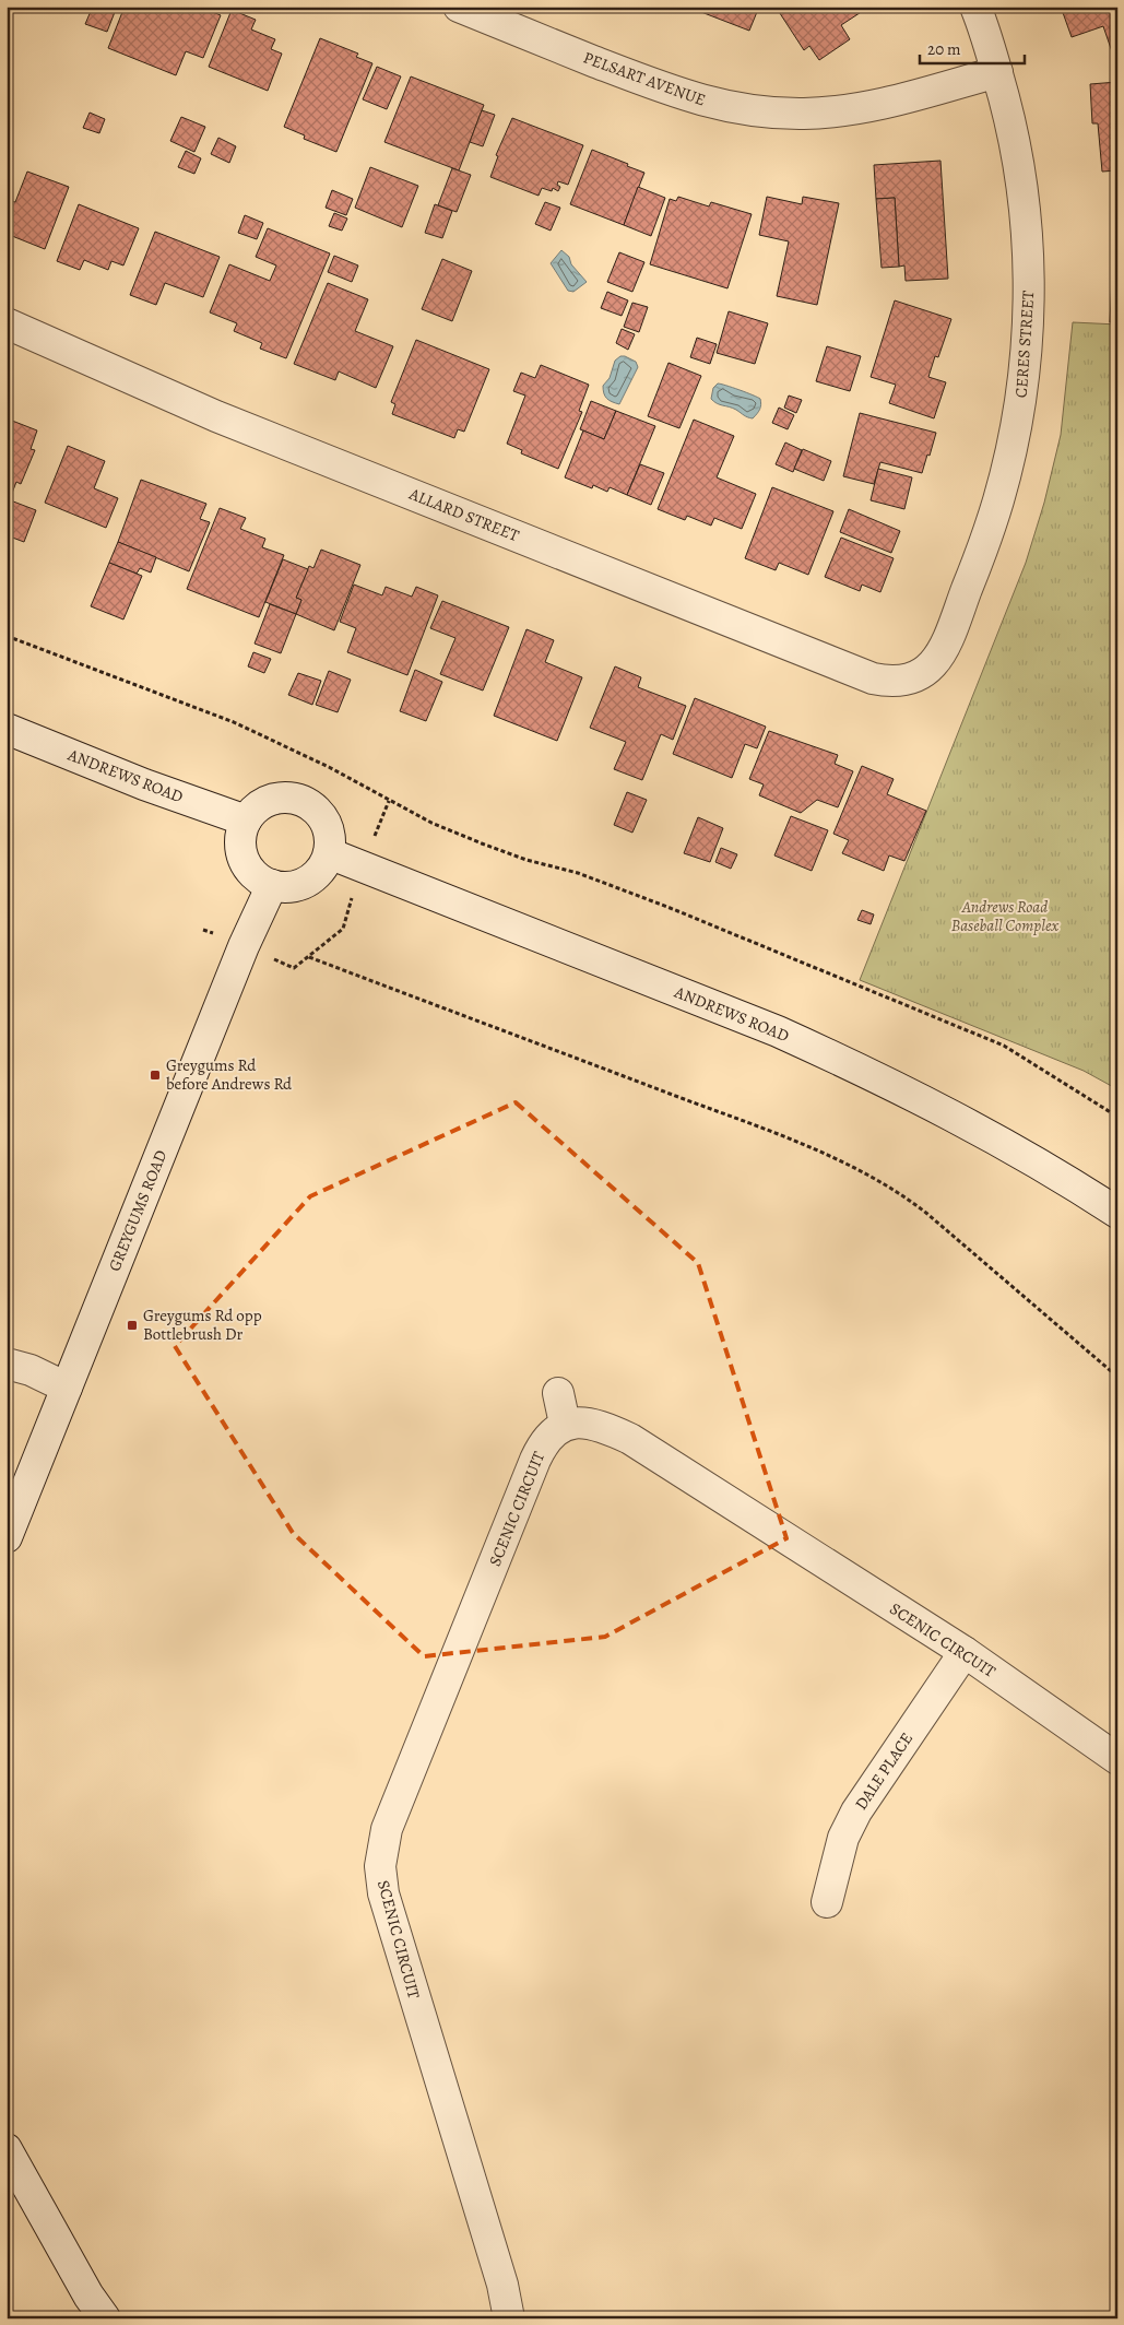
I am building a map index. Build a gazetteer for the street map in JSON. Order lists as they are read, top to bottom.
{
  "streets": {
    "street": [
      "PELSART AVENUE",
      "CERES STREET",
      "ALLARD STREET",
      "ANDREWS ROAD",
      "GREYGUMS ROAD",
      "SCENIC CIRCUIT",
      "DALE PLACE"
    ]
  },
  "crossings": [
    ["PELSART AVENUE", "CERES STREET"],
    ["CERES STREET", "ALLARD STREET"],
    ["ANDREWS ROAD", "GREYGUMS ROAD"],
    ["SCENIC CIRCUIT", "DALE PLACE"]
  ],
  "parks": ["Andrews Road Baseball Complex"],
  "places": {
    "transit": ["Greygums Rd before Andrews Rd", "Greygums Rd opp Bottlebrush Dr"]
  },
  "scale_bar": "20 m"
}
